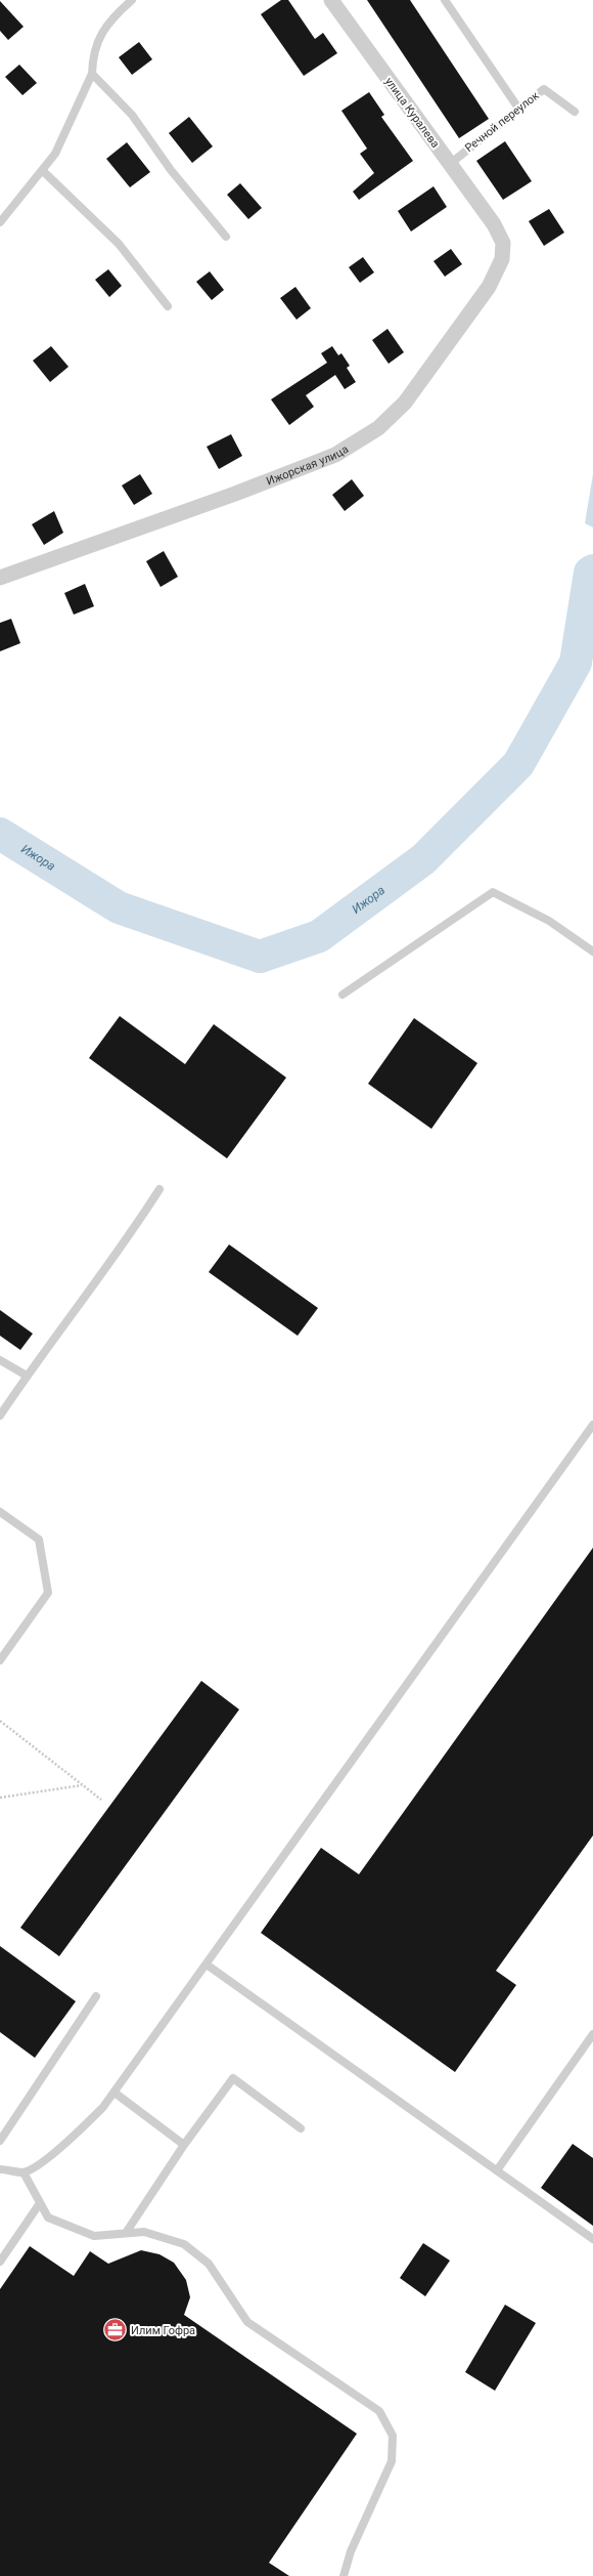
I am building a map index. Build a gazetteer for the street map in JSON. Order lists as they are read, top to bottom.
{
  "streets": {
    "street": ["улица Куралева", "Ижорская улица"],
    "lane": ["Речной переулок"]
  },
  "crossings": [
    ["улица Куралева", "Речной переулок"],
    ["улица Куралева", "Ижорская улица"]
  ],
  "water": ["Ижора"],
  "places": {
    "office": ["Илим Гофра"]
  }
}
